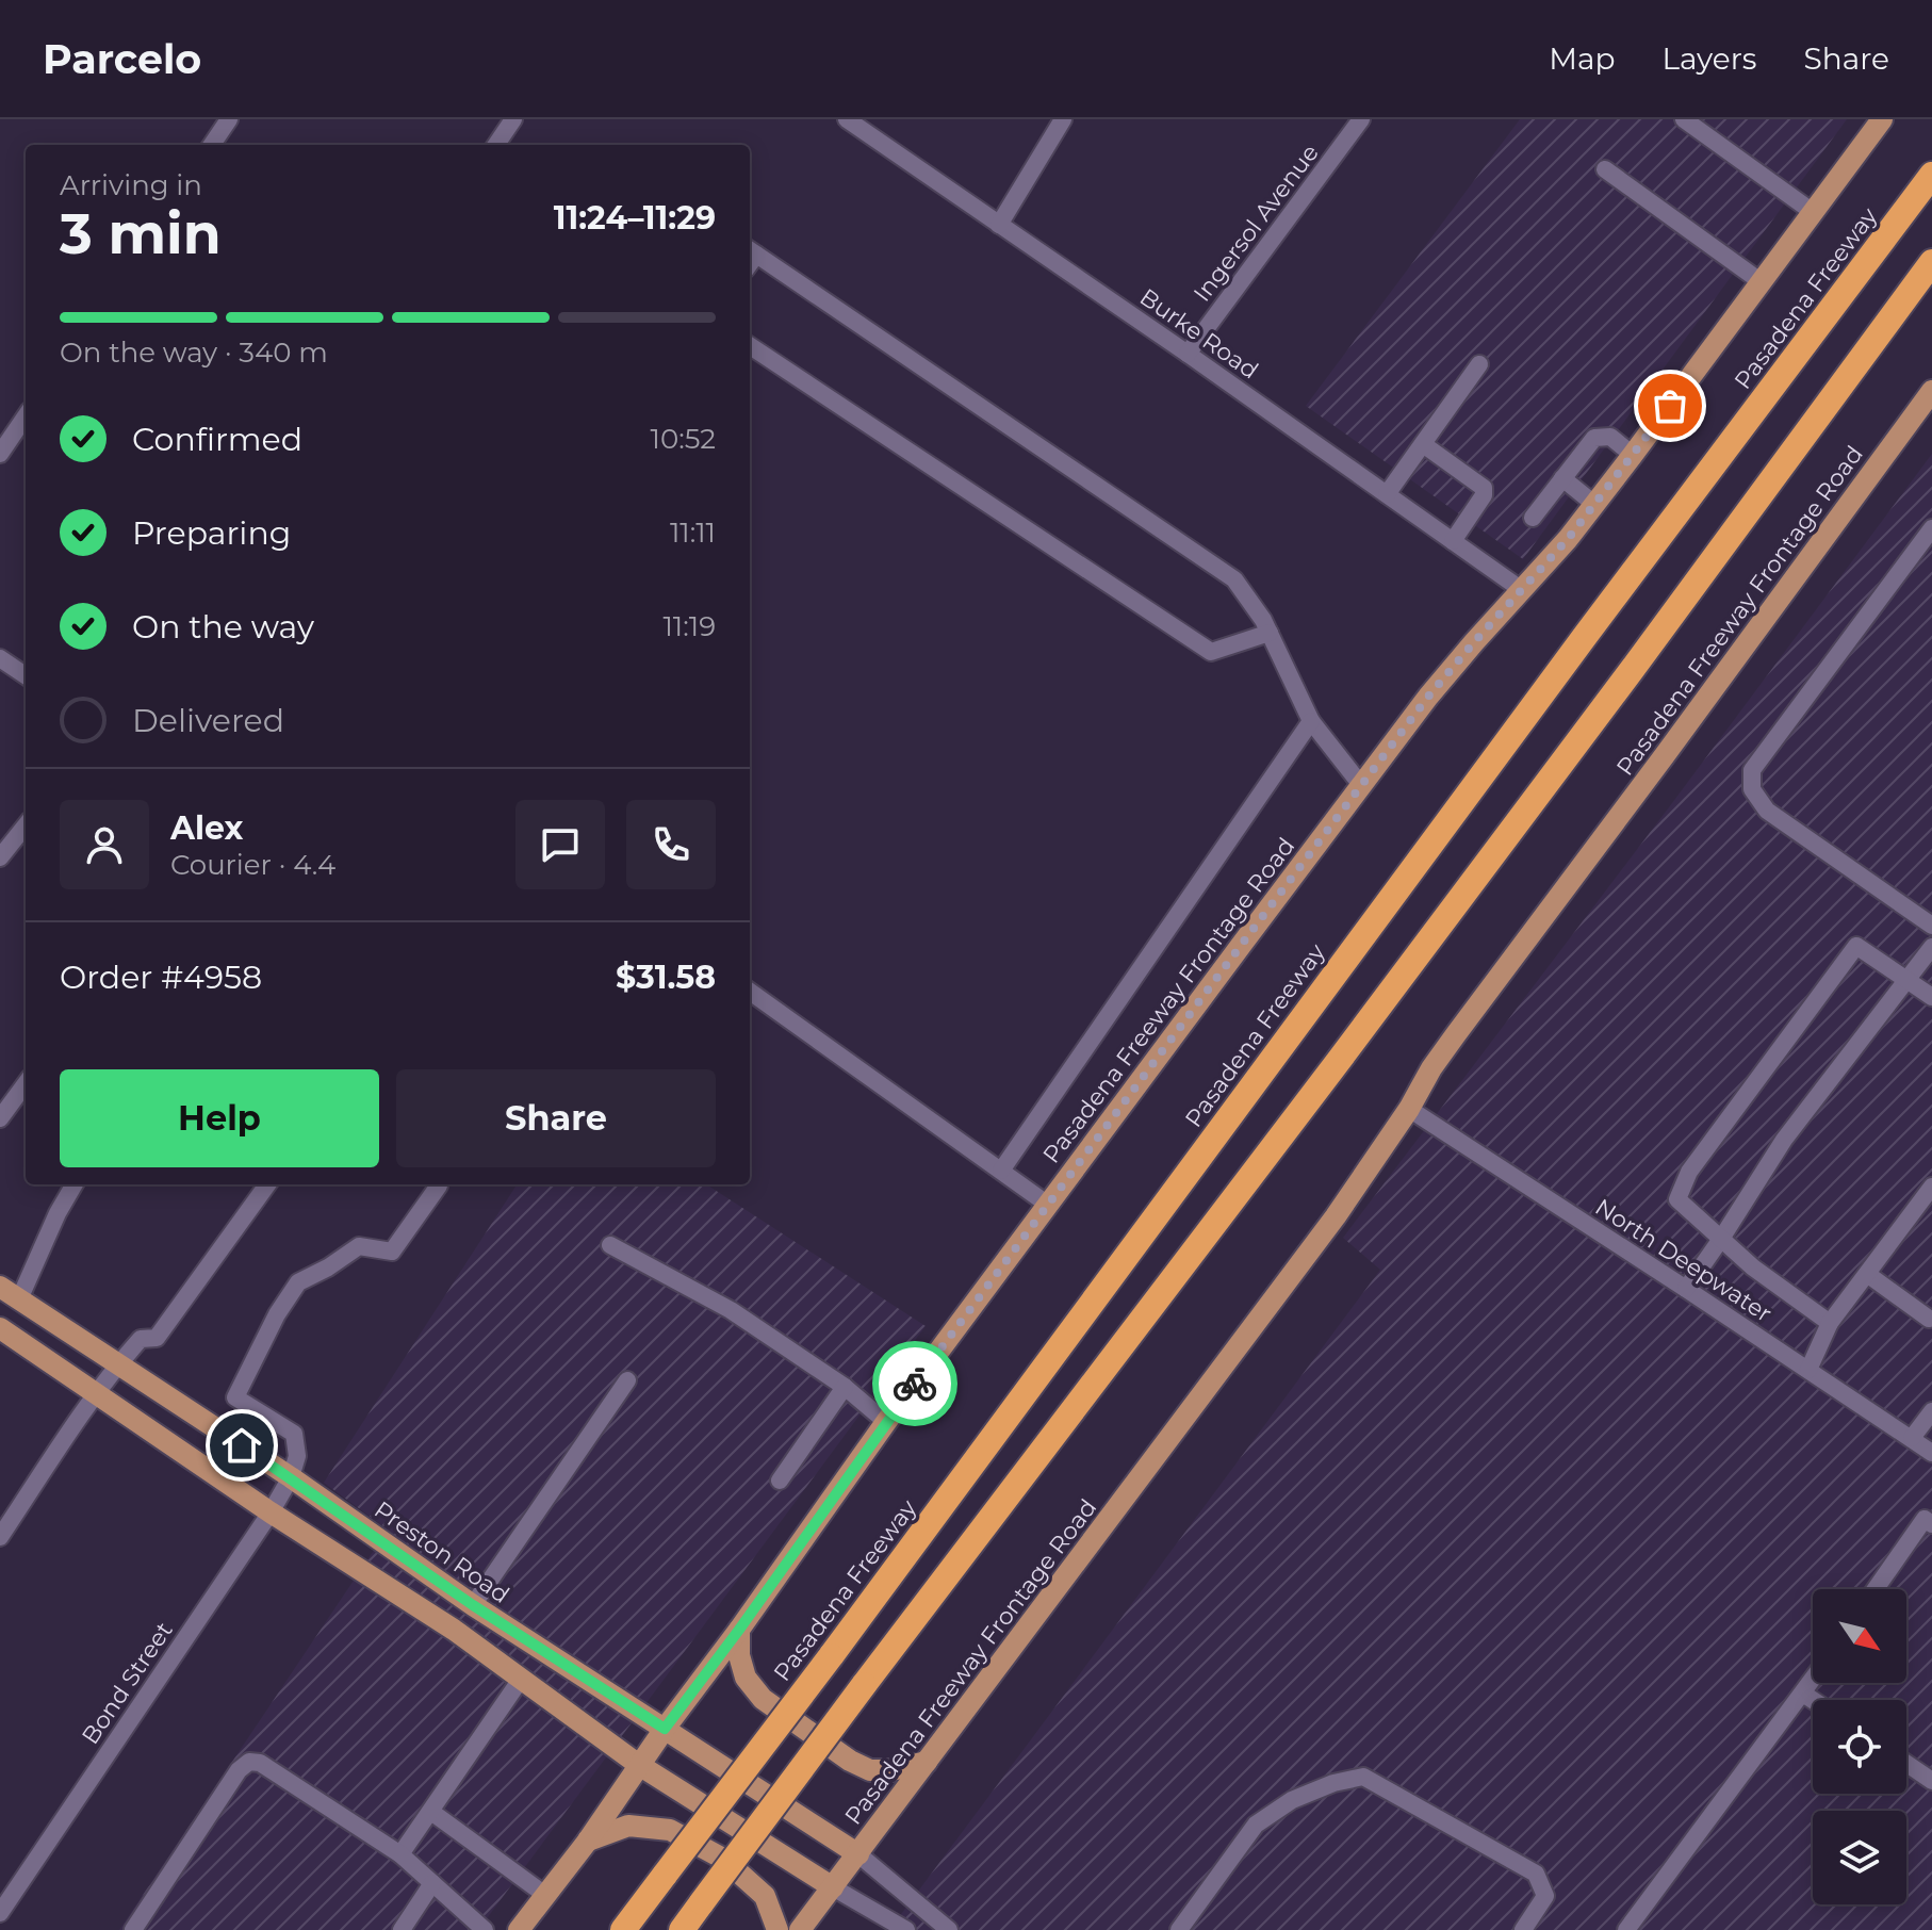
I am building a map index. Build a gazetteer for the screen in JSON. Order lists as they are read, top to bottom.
{
  "streets": {
    "highway": ["Pasadena Freeway"],
    "main road": ["Pasadena Freeway Frontage Road", "Preston Road"],
    "street": [
      "Ingersol Avenue",
      "Burke Road",
      "North Deepwater",
      "Bond Street"
    ]
  },
  "crossings": [
    ["Ingersol Avenue", "Burke Road"],
    ["Burke Road", "Pasadena Freeway Frontage Road"],
    ["Pasadena Freeway Frontage Road", "North Deepwater"],
    ["Pasadena Freeway Frontage Road", "Preston Road"],
    ["Preston Road", "Bond Street"]
  ],
  "north": "bottom right",
  "page": {
    "header": "Parcelo",
    "nav": ["Map", "Layers", "Share"],
    "heading": ["3 min", "Arriving in", "11:24–11:29"],
    "panel": [
      "Alex",
      "Courier · 4.4",
      "Order #4958",
      "$31.58"
    ],
    "bar": "On the way · 340 m",
    "list": [
      ["Confirmed", "10:52"],
      ["Preparing", "11:11"],
      ["On the way", "11:19"],
      "Delivered"
    ],
    "buttons": ["Help", "Share"]
  }
}
